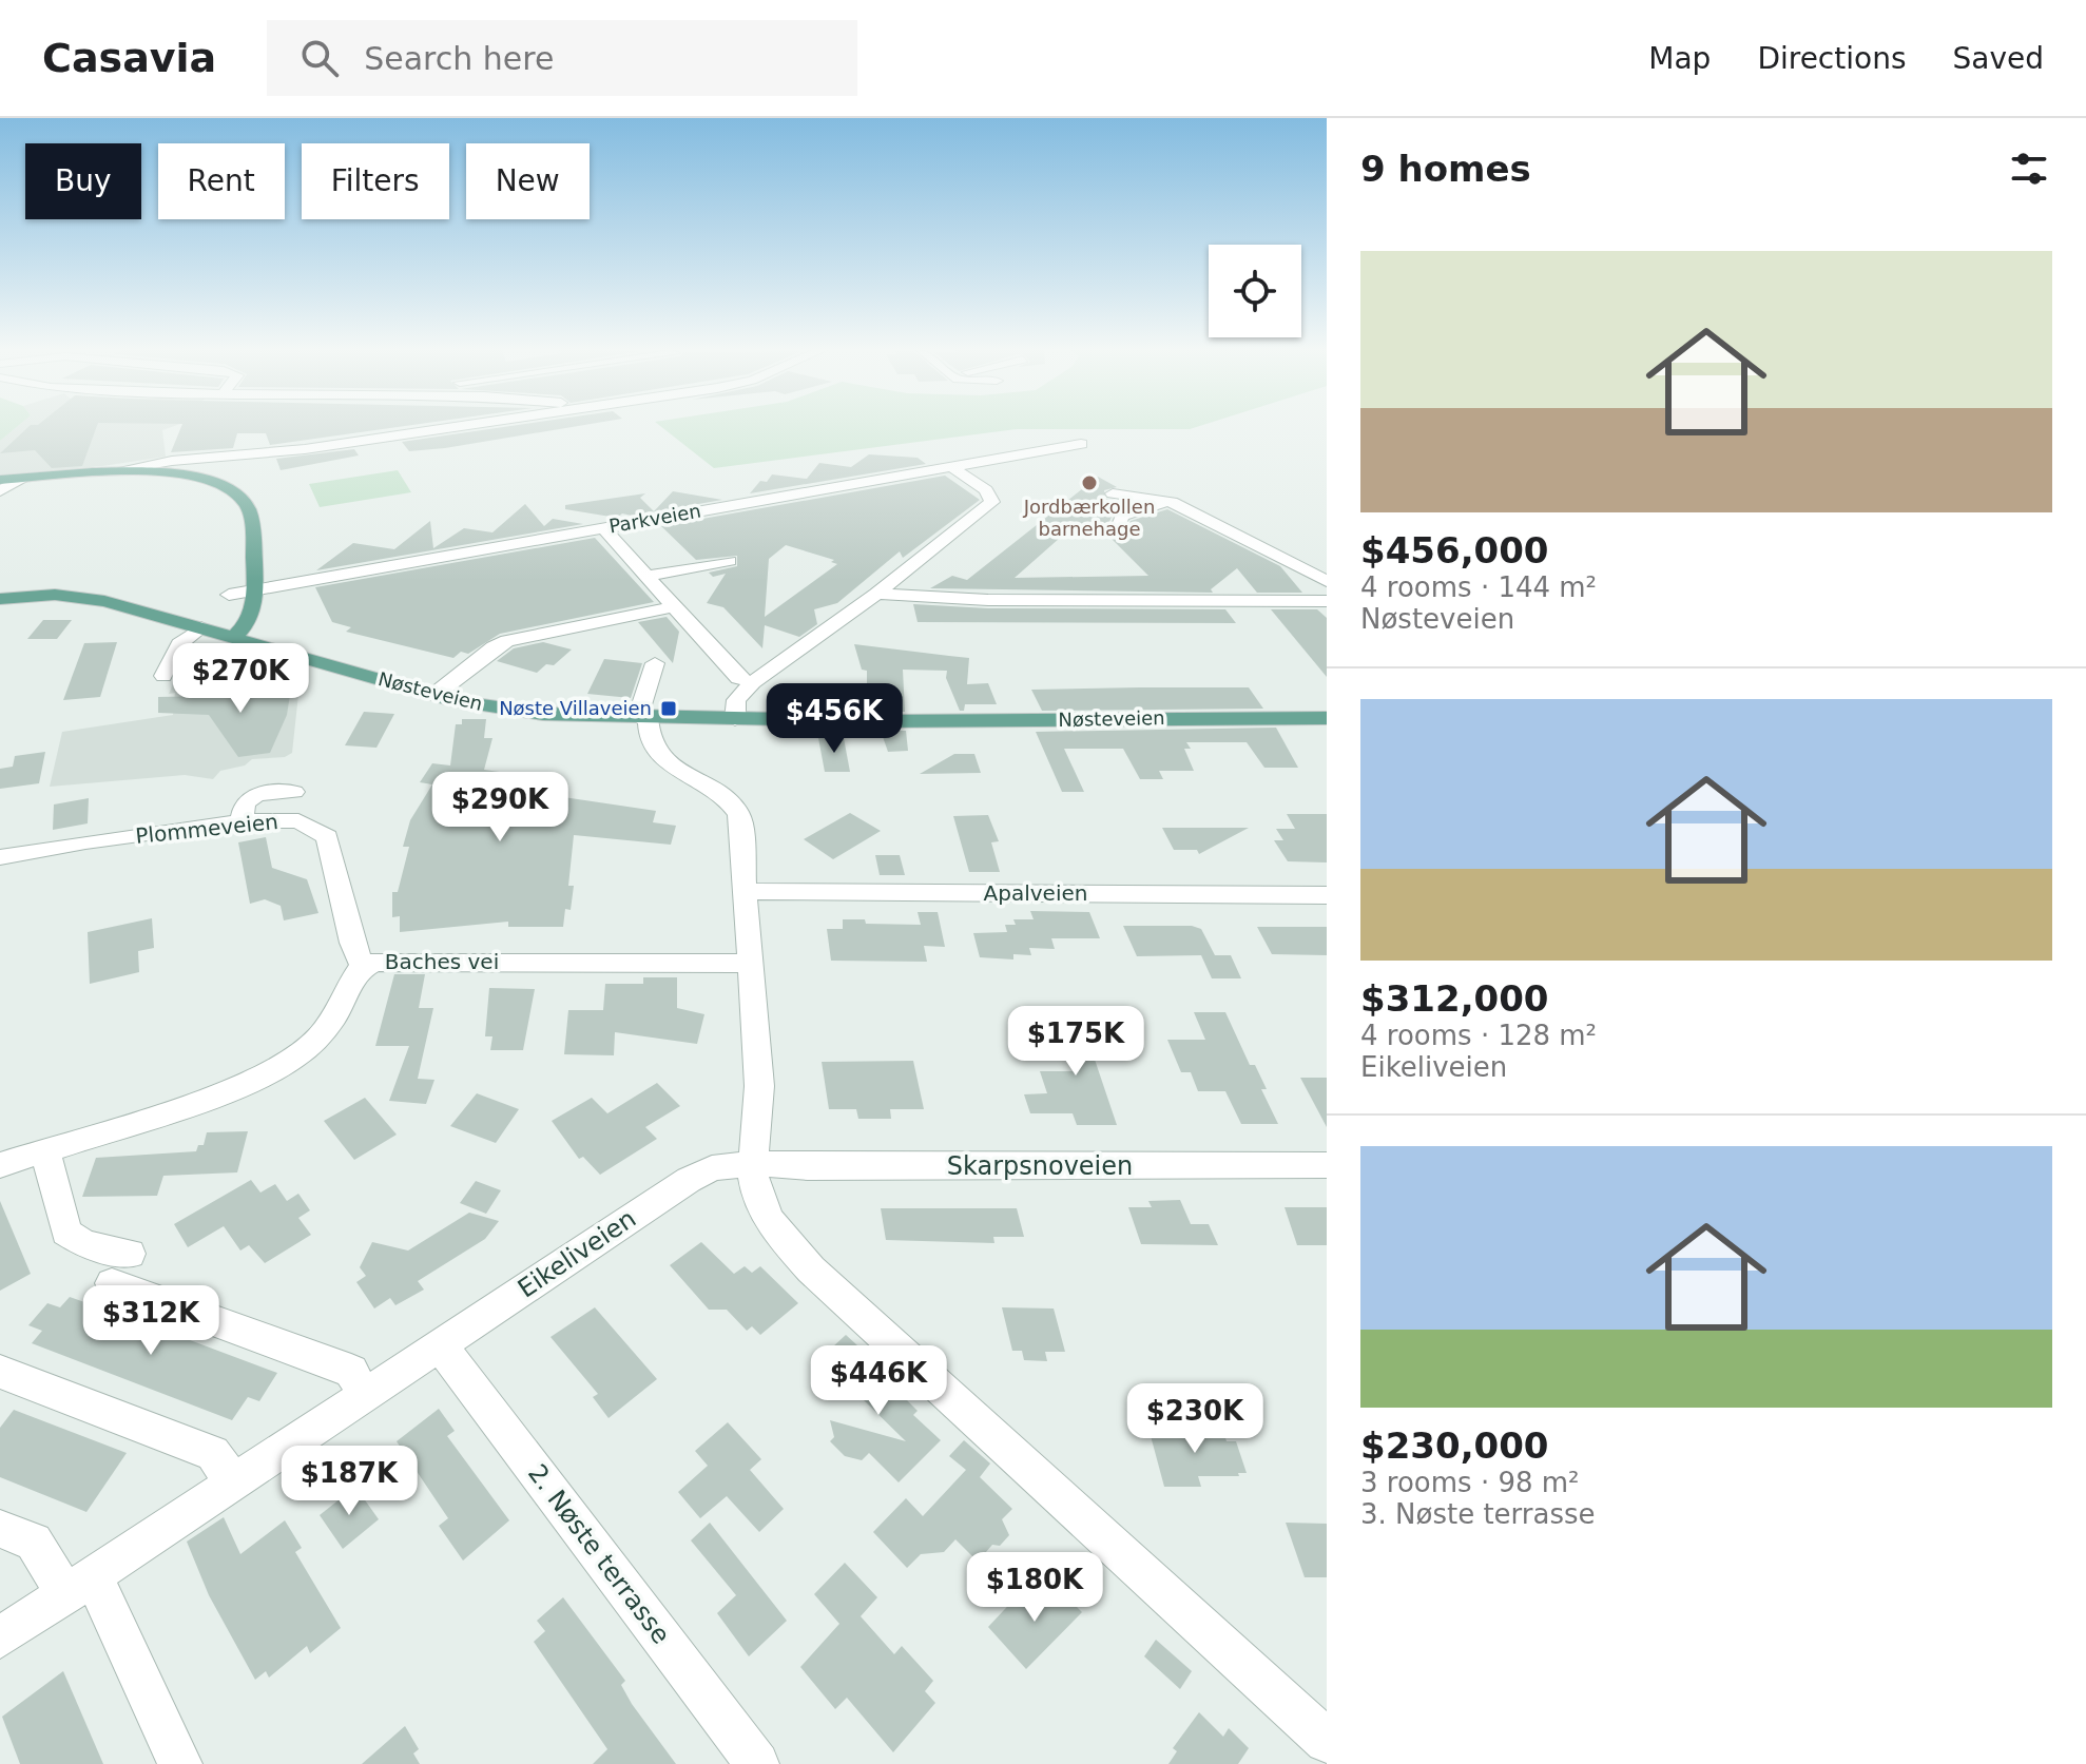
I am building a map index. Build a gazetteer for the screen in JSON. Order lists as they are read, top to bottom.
{
  "streets": {
    "main road": ["Nøsteveien"],
    "street": [
      "Parkveien",
      "Plommeveien",
      "Apalveien",
      "Baches vei",
      "Skarpsnoveien",
      "Eikeliveien",
      "2. Nøste terrasse"
    ]
  },
  "crossings": [
    ["Plommeveien", "Baches vei"],
    ["Skarpsnoveien", "Eikeliveien"],
    ["Eikeliveien", "2. Nøste terrasse"]
  ],
  "places": {
    "other": ["Jordbærkollen barnehage"],
    "transit": ["Nøste Villaveien"]
  },
  "page": {
    "header": "Casavia",
    "search": "Search here",
    "nav": ["Map", "Directions", "Saved"],
    "heading": "9 homes",
    "chip": [
      "Buy",
      "Rent",
      "Filters",
      "New"
    ],
    "list": [
      {
        "name": "$456,000",
        "note": "4 rooms · 144 m² · Nøsteveien"
      },
      {
        "name": "$312,000",
        "note": "4 rooms · 128 m² · Eikeliveien"
      },
      {
        "name": "$230,000",
        "note": "3 rooms · 98 m² · 3. Nøste terrasse"
      }
    ],
    "price": [
      "$270K",
      "$456K",
      "$290K",
      "$175K",
      "$312K",
      "$446K",
      "$230K",
      "$187K",
      "$180K"
    ]
  }
}
